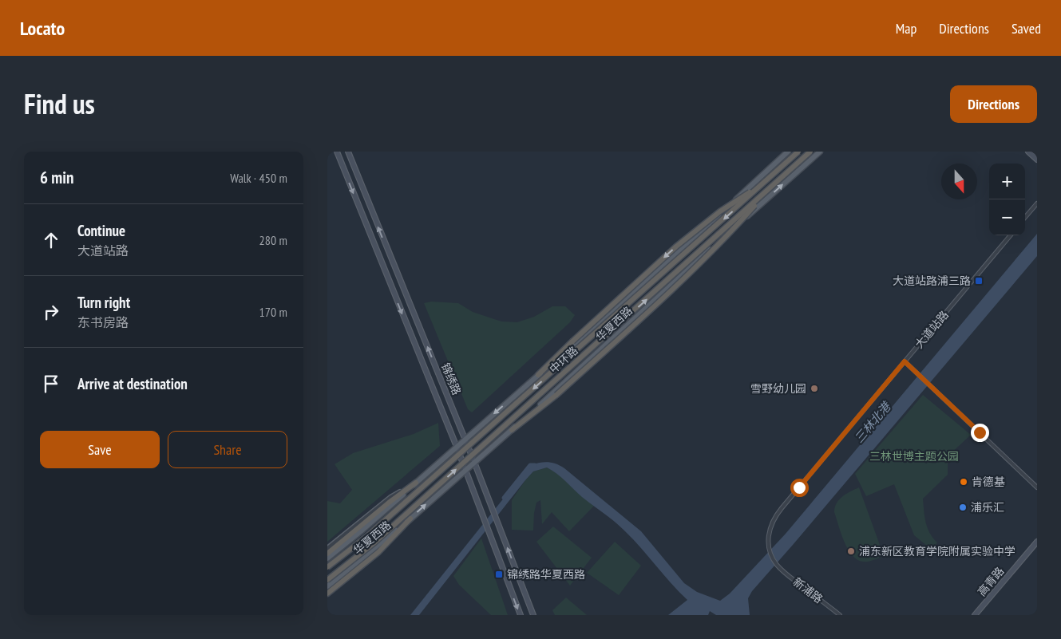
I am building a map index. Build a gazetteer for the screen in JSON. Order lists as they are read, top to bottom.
{
  "streets": {
    "highway": ["中环路"],
    "main road": ["华夏西路", "锦绣路", "高青路"],
    "street": ["大道站路", "新浦路"]
  },
  "crossings": [
    ["华夏西路", "锦绣路"],
    ["大道站路", "新浦路"]
  ],
  "water": ["三林北港"],
  "parks": ["三林世博主题公园"],
  "places": {
    "transit": ["大道站路浦三路", "锦绣路华夏西路"],
    "other": [
      "雪野幼儿园",
      "肯德基",
      "浦乐汇",
      "浦东新区教育学院附属实验中学"
    ]
  },
  "north": "bottom",
  "page": {
    "header": "Locato",
    "nav": ["Map", "Directions", "Saved"],
    "title": "Find us",
    "buttons": [
      "Directions",
      ["Save", "Share"]
    ],
    "heading": ["6 min", "Walk · 450 m"],
    "map_buttons": ["+", "−"],
    "list": [
      ["Continue", "大道站路", "280 m"],
      ["Turn right", "东书房路", "170 m"],
      "Arrive at destination"
    ]
  }
}
